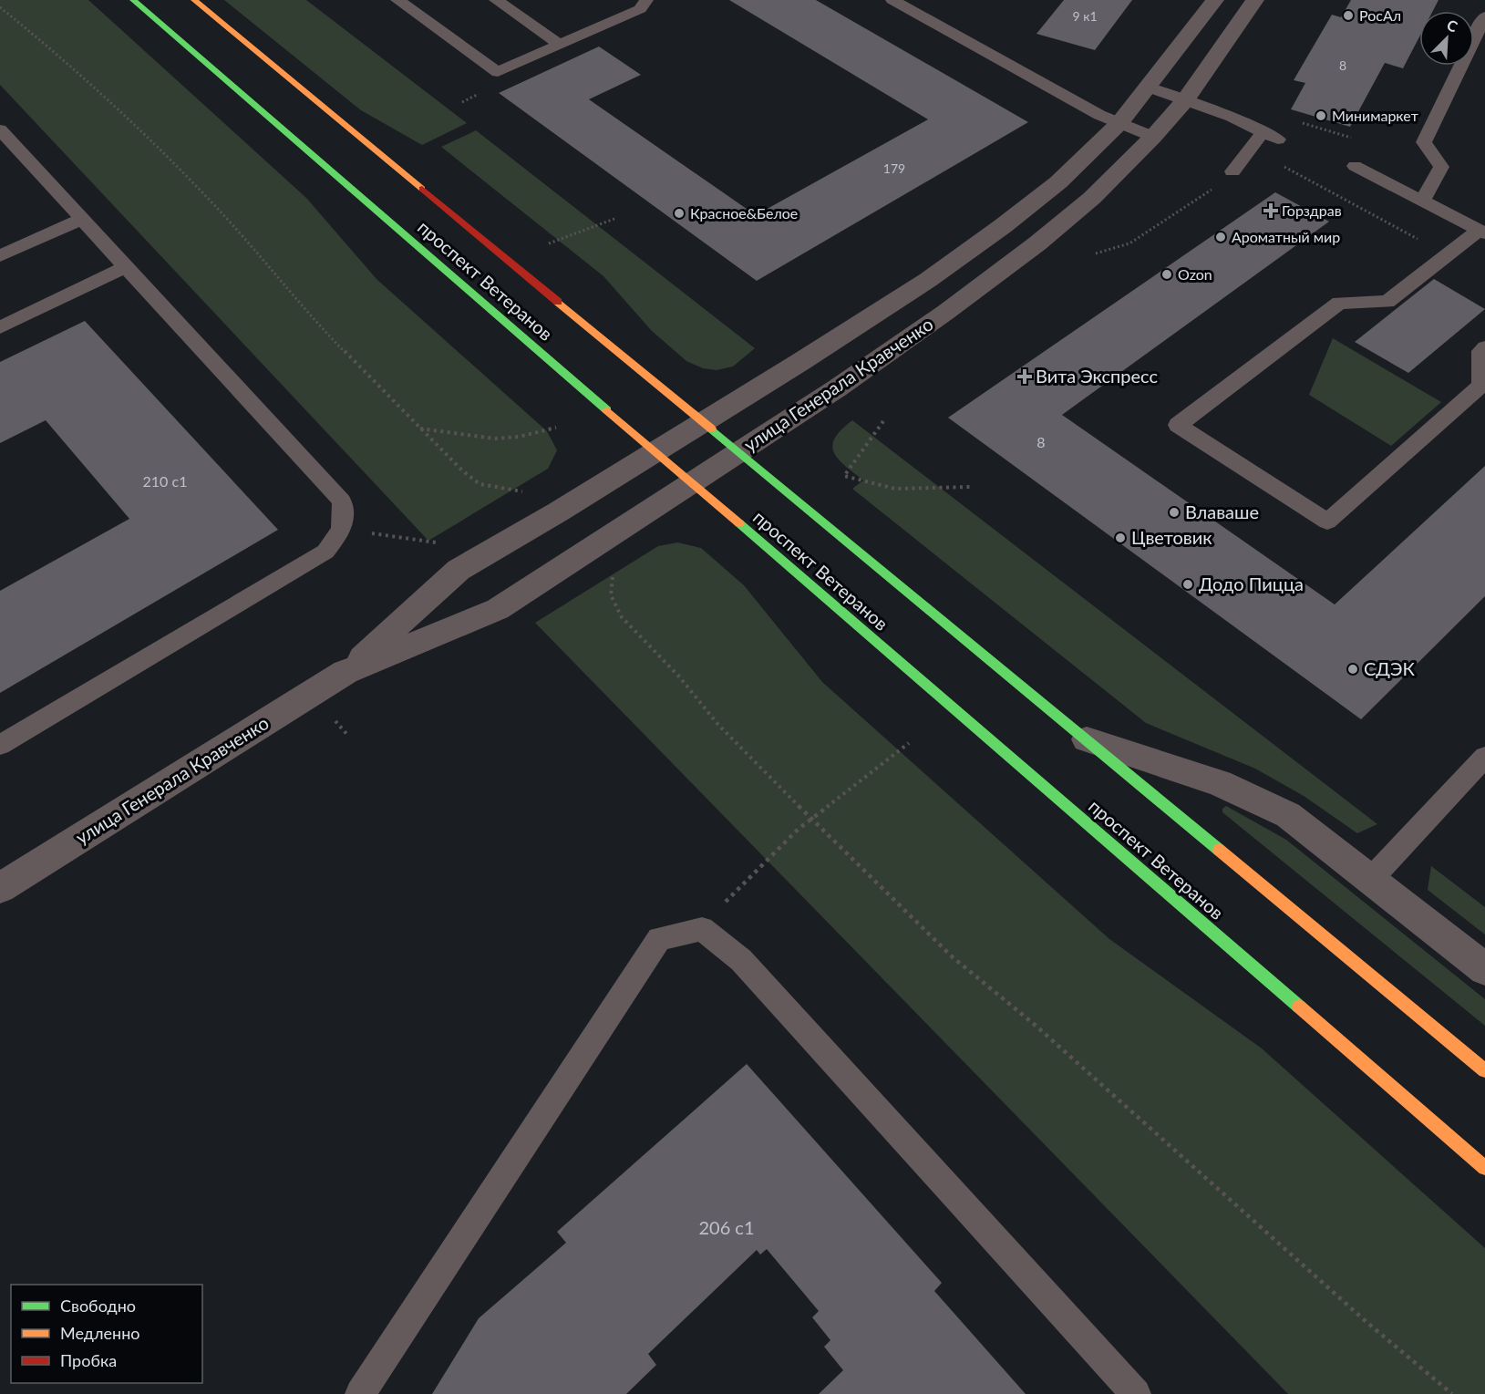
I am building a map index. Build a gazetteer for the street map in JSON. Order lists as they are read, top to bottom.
{
  "streets": {
    "main road": ["проспект Ветеранов"],
    "street": ["улица Генерала Кравченко"]
  },
  "crossings": [
    ["проспект Ветеранов", "улица Генерала Кравченко"]
  ],
  "places": {
    "other": [
      "РосАл",
      "Минимаркет",
      "Красное&Белое",
      "Ароматный мир",
      "Ozon",
      "Влаваше",
      "Цветовик",
      "Додо Пицца",
      "СДЭК"
    ],
    "health": ["Горздрав", "Вита Экспресс"]
  },
  "house_numbers": [
    "9 к1",
    "8",
    "179",
    "8",
    "210 с1",
    "206 с1"
  ],
  "legend": ["Свободно", "Медленно", "Пробка"],
  "north": "top right"
}
